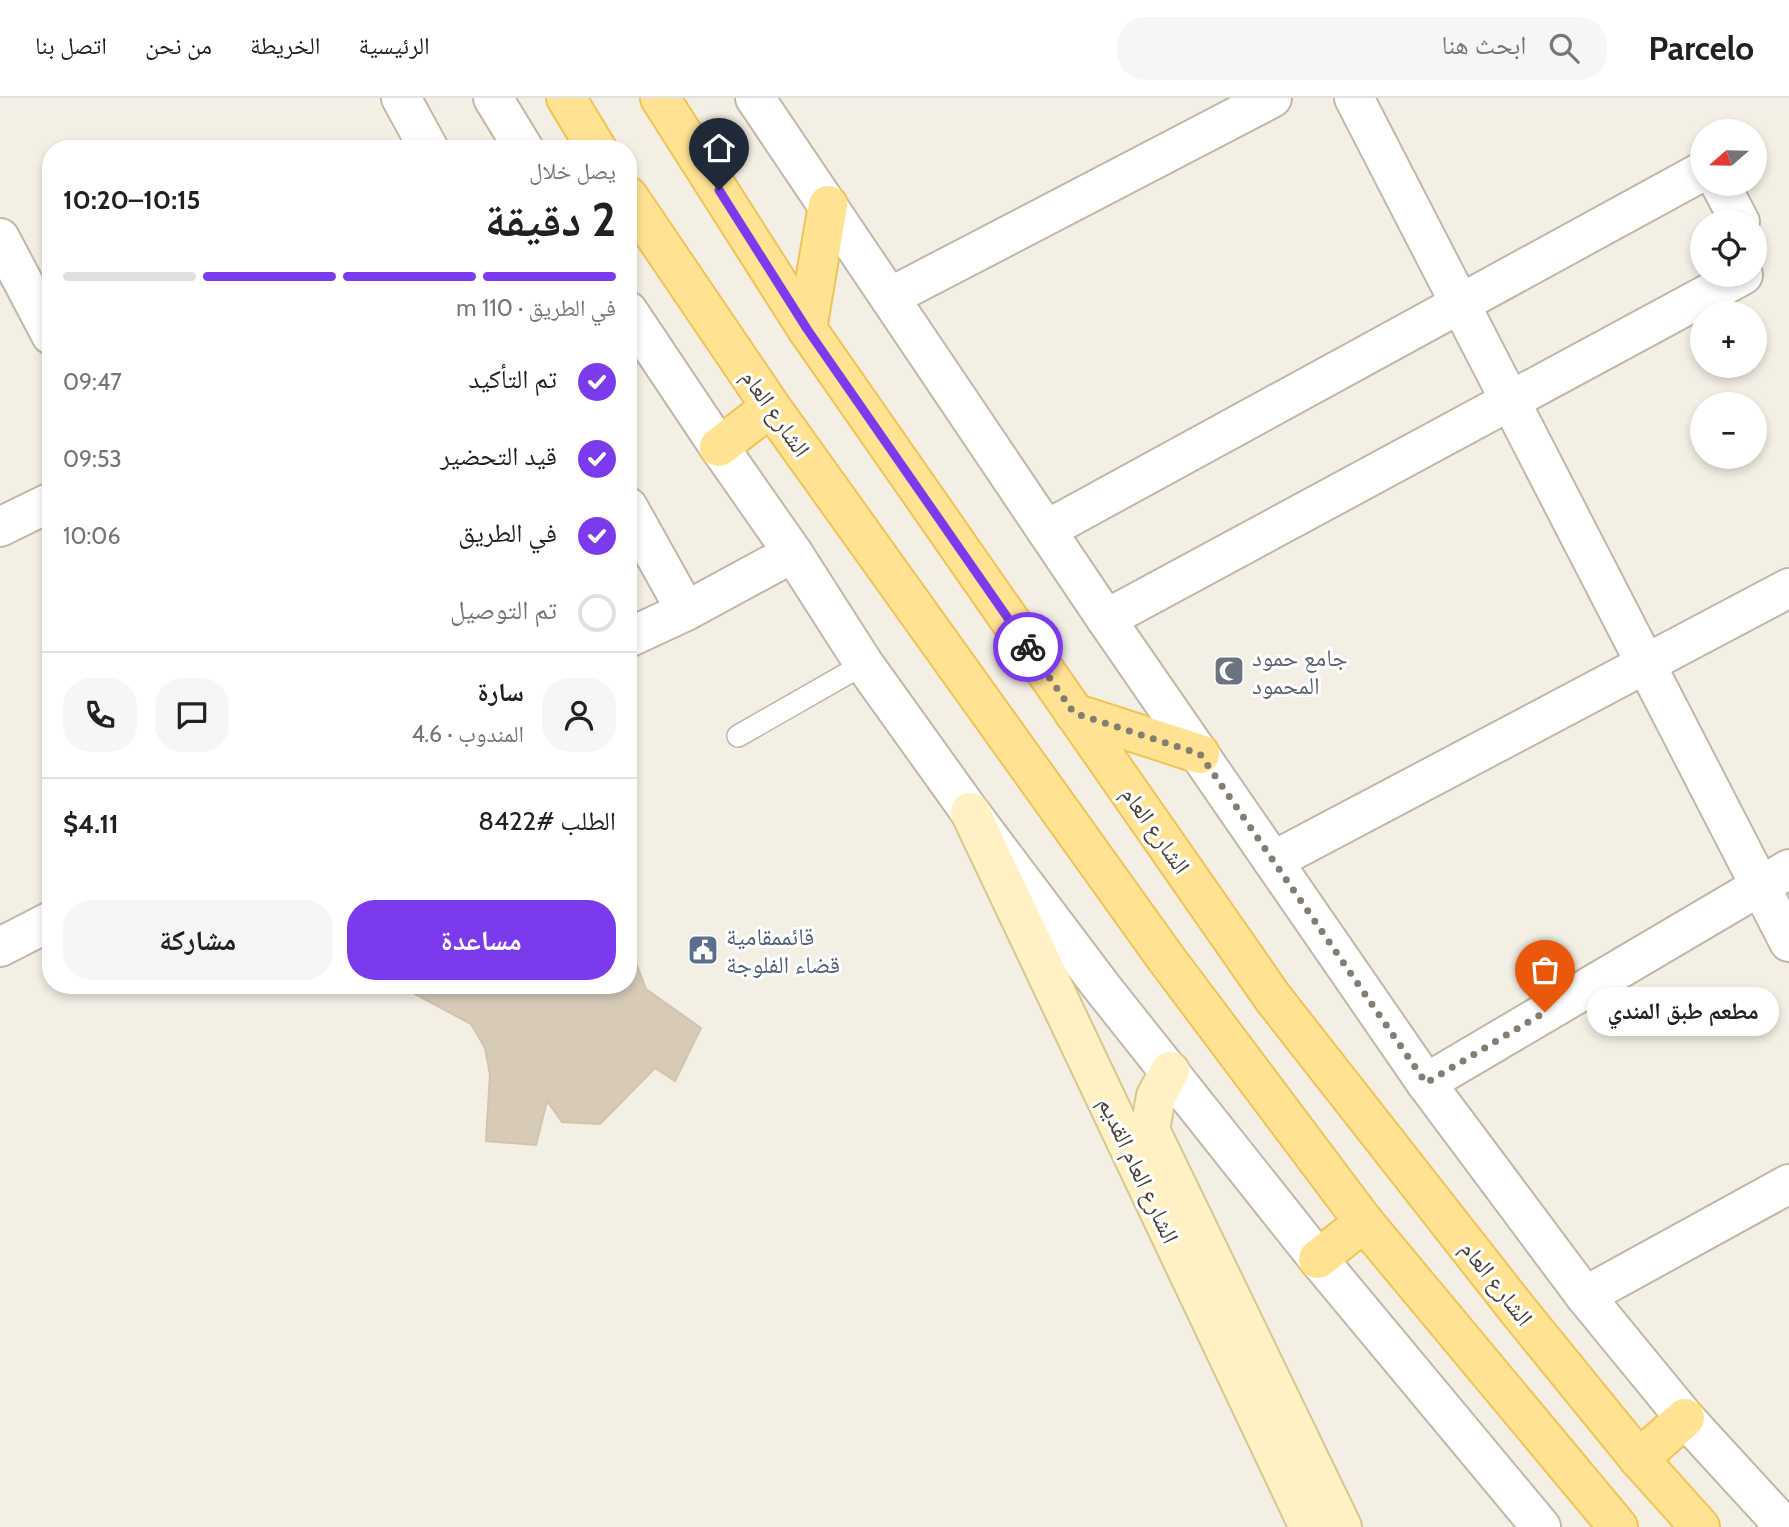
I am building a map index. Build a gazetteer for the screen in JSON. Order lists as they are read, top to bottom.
{
  "streets": {
    "main road": ["الشارع العام", "الشارع العام القديم"]
  },
  "places": {
    "mosque": ["جامع حمود المحمود"],
    "public building": ["قائممقامية قضاء الفلوجة"],
    "other": ["مطعم طبق المندي"]
  },
  "north": "left",
  "page": {
    "header": "Parcelo",
    "search": "ابحث هنا",
    "nav": [
      "الرئيسية",
      "الخريطة",
      "من نحن",
      "اتصل بنا"
    ],
    "map_buttons": ["+", "−"],
    "heading": ["2 دقيقة", "يصل خلال", "10:15–10:20"],
    "panel": [
      "سارة",
      "المندوب · 4.6",
      "الطلب #8422",
      "$4.11"
    ],
    "bar": "في الطريق · 110 m",
    "list": [
      ["تم التأكيد", "09:47"],
      ["قيد التحضير", "09:53"],
      ["في الطريق", "10:06"],
      "تم التوصيل"
    ],
    "buttons": ["مساعدة", "مشاركة"],
    "bubble": "مطعم طبق المندي"
  }
}
